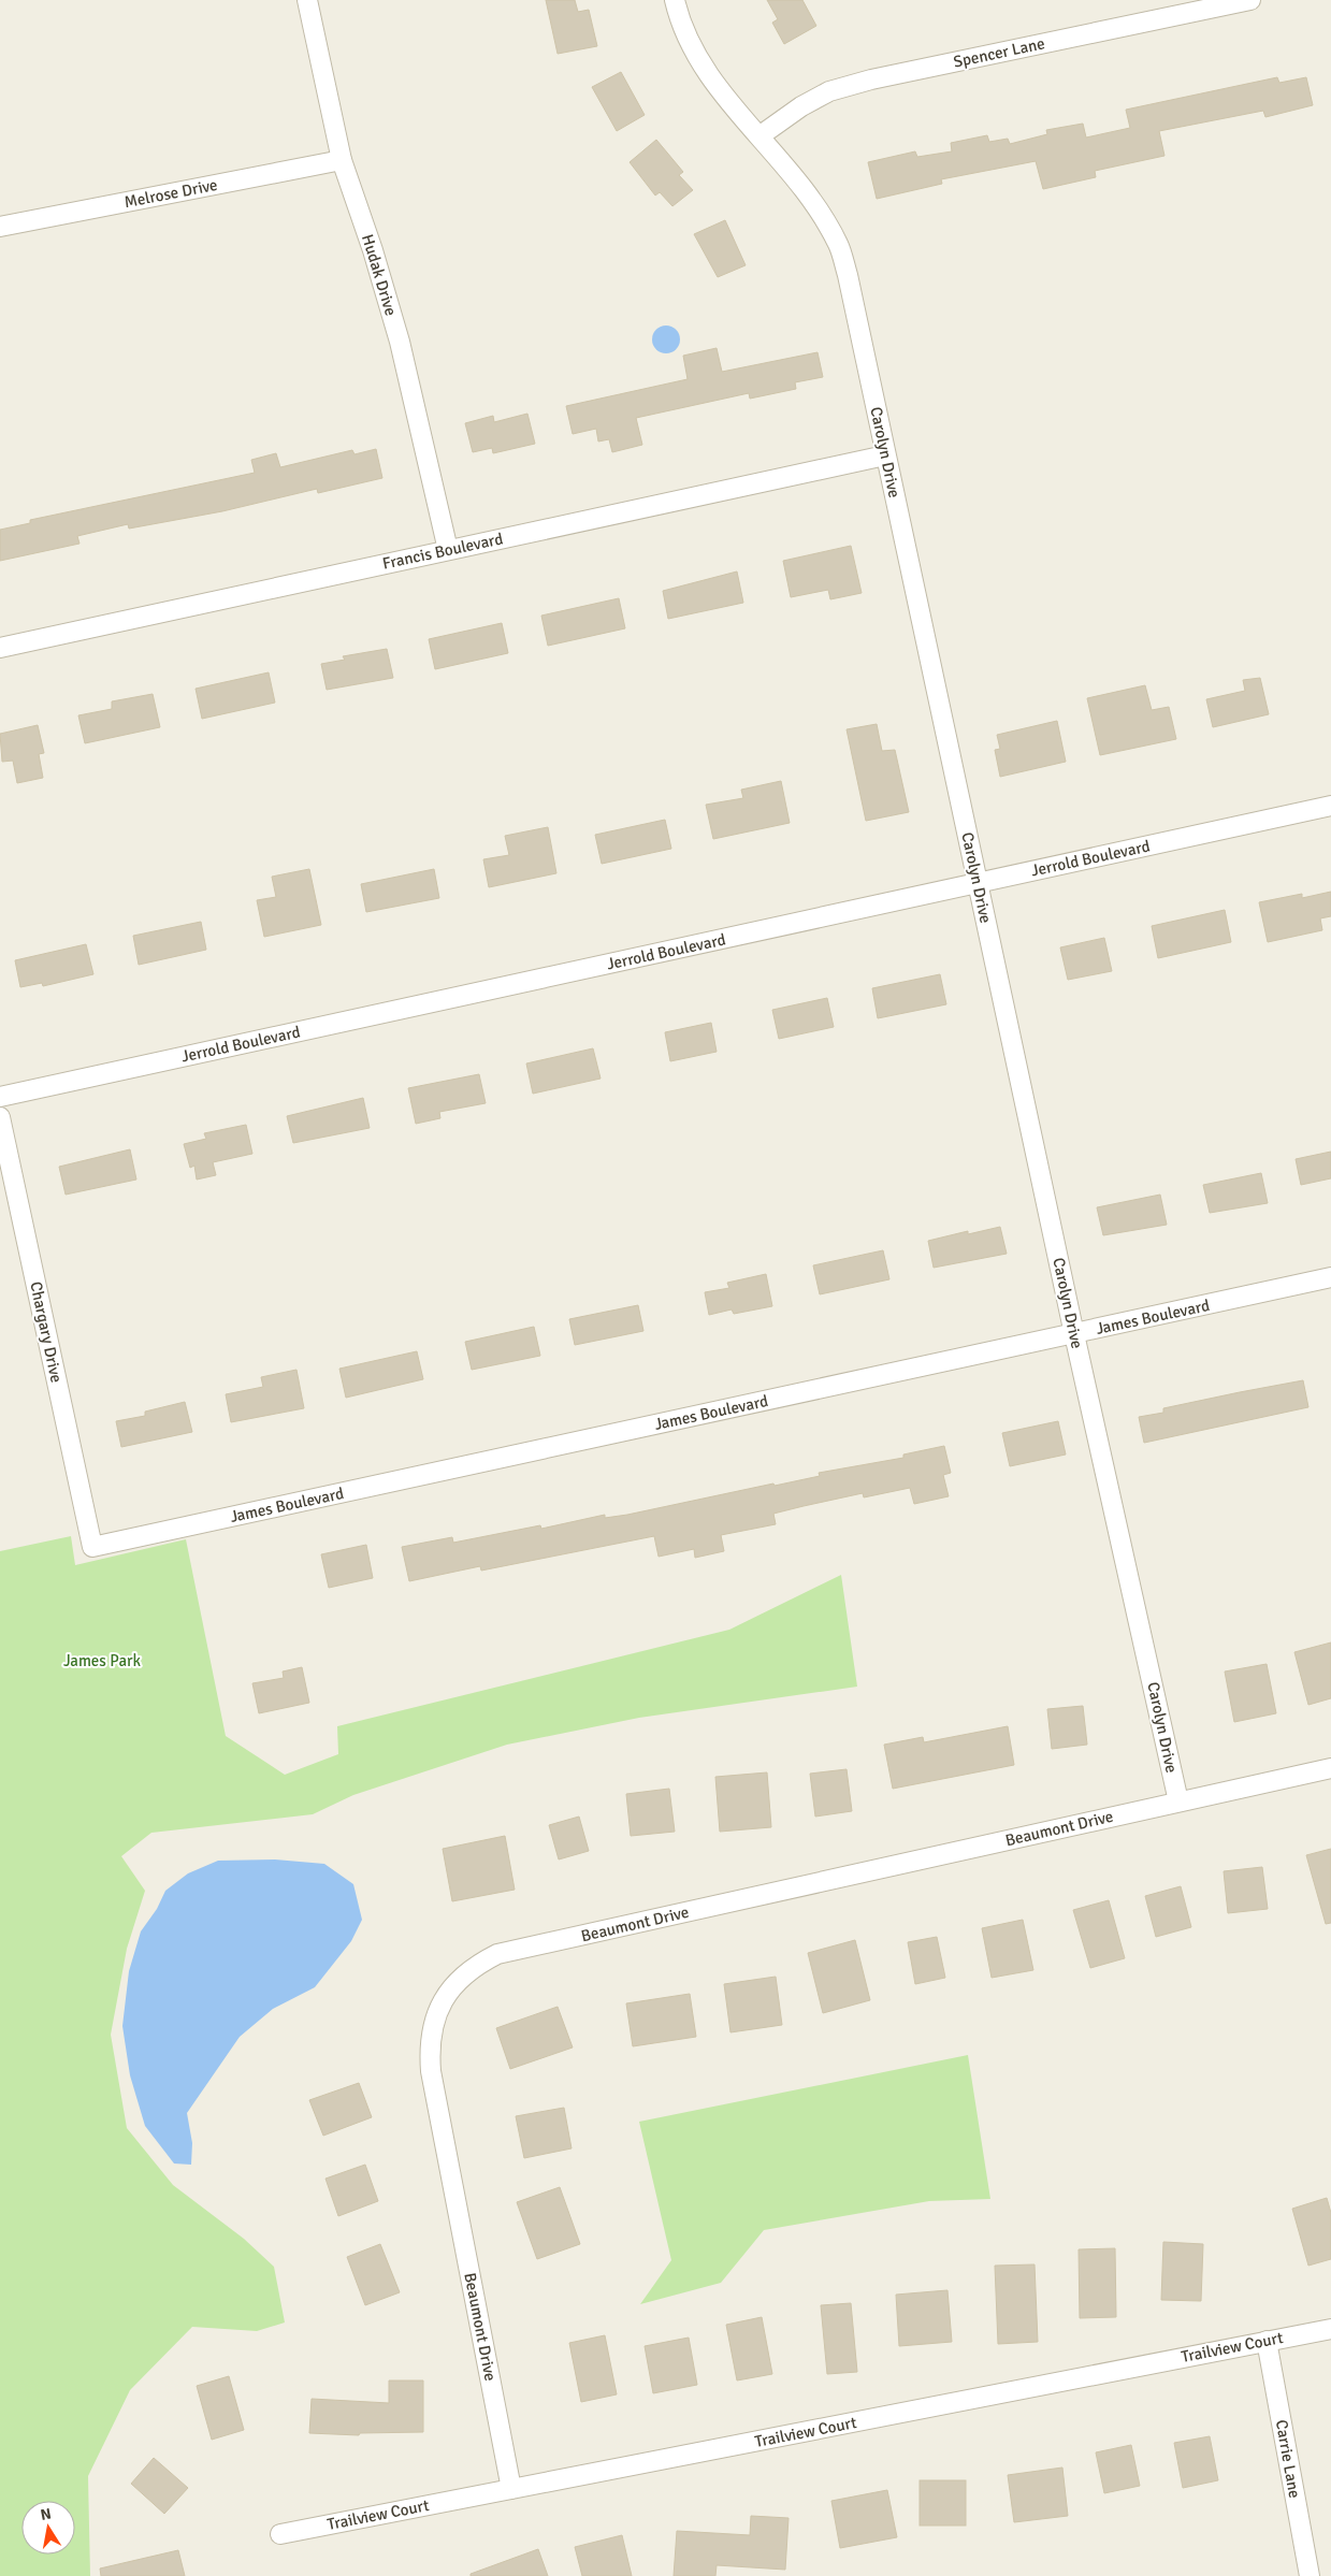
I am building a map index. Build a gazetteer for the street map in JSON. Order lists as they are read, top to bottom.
{
  "streets": {
    "street": [
      "Spencer Lane",
      "Melrose Drive",
      "Hudak Drive",
      "Carolyn Drive",
      "Francis Boulevard",
      "Jerrold Boulevard",
      "James Boulevard",
      "Chargary Drive",
      "Beaumont Drive",
      "Trailview Court",
      "Carrie Lane"
    ]
  },
  "crossings": [
    ["Spencer Lane", "Carolyn Drive"],
    ["Melrose Drive", "Hudak Drive"],
    ["Hudak Drive", "Francis Boulevard"],
    ["Carolyn Drive", "Francis Boulevard"],
    ["Carolyn Drive", "Jerrold Boulevard"],
    ["Carolyn Drive", "James Boulevard"],
    ["Carolyn Drive", "Beaumont Drive"],
    ["James Boulevard", "Chargary Drive"],
    ["Beaumont Drive", "Trailview Court"],
    ["Trailview Court", "Carrie Lane"]
  ],
  "parks": ["James Park"],
  "north": "top"
}
